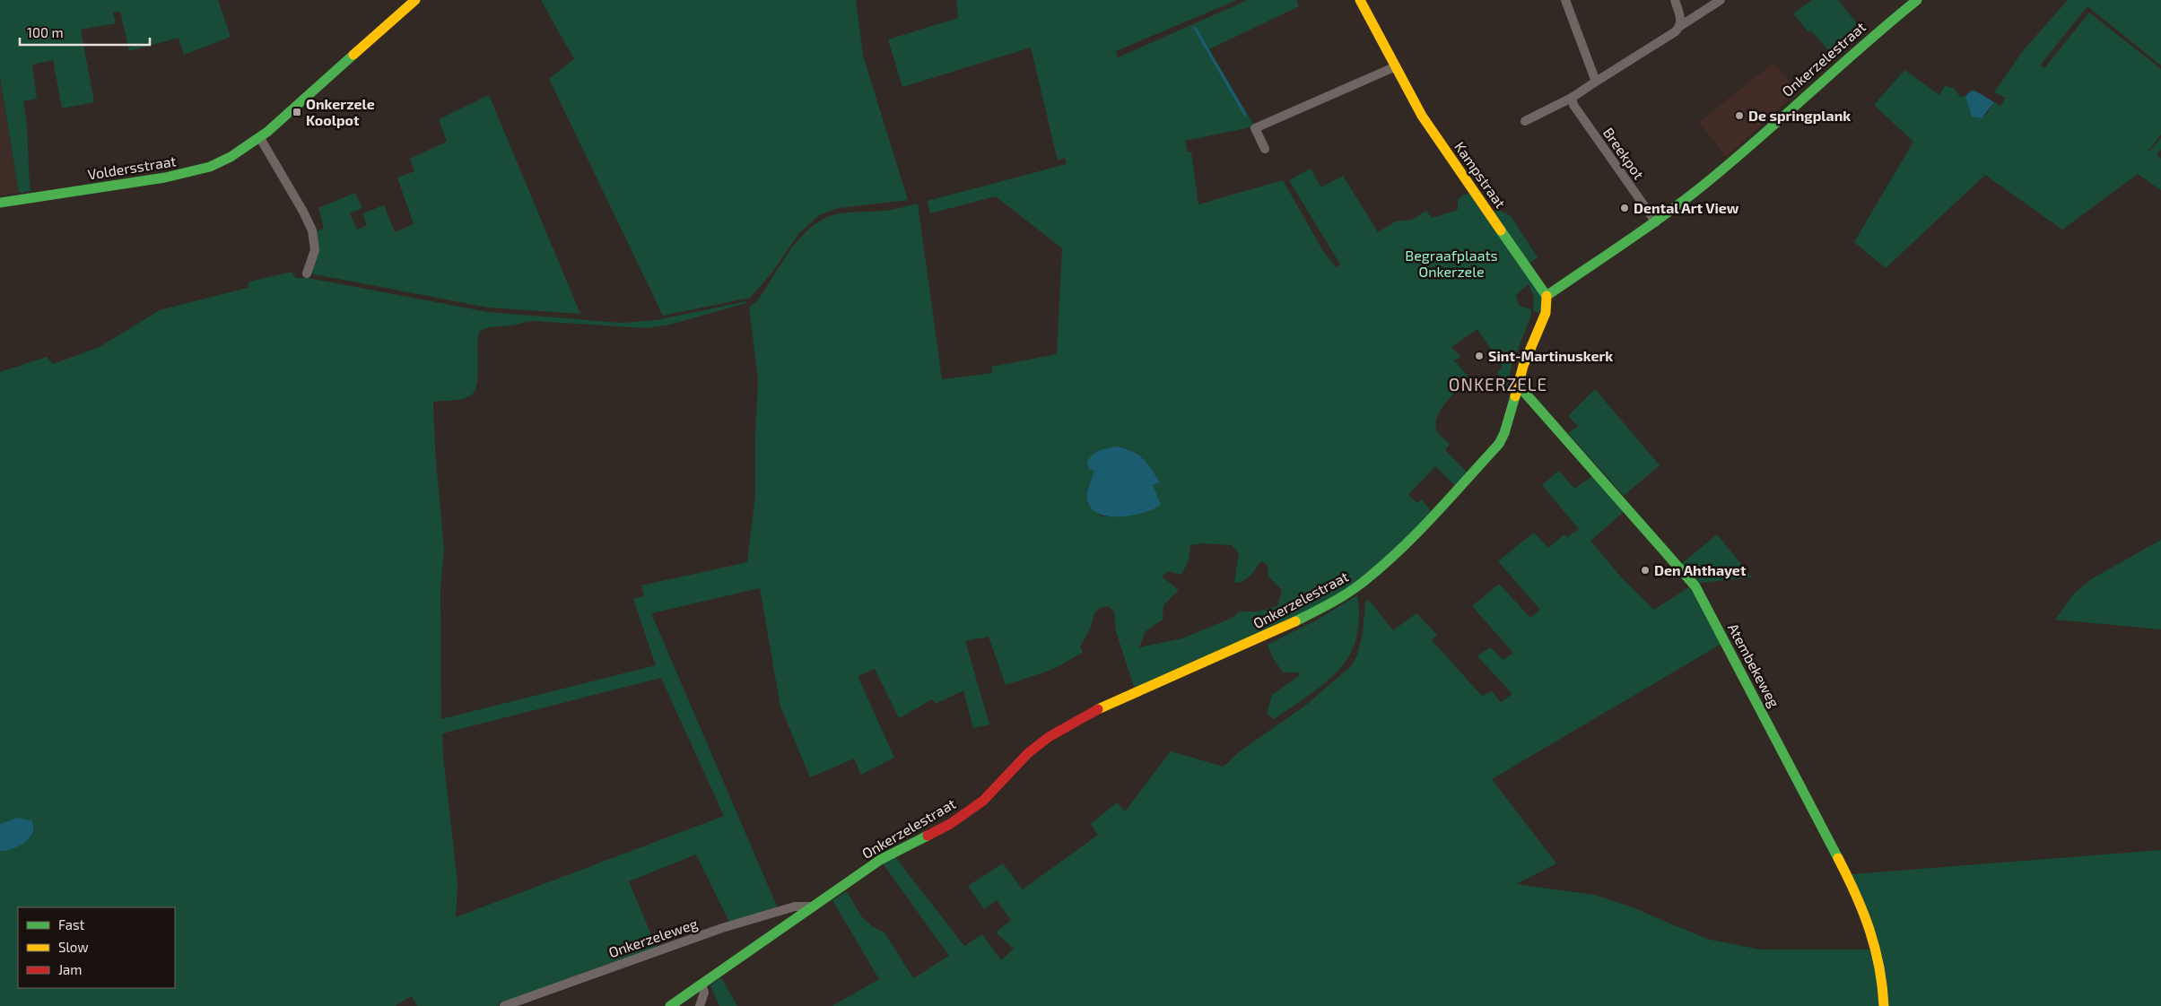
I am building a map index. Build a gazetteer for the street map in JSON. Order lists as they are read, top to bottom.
{
  "streets": {
    "street": [
      "Onkerzelestraat",
      "Breekpot",
      "Voldersstraat",
      "Kampstraat",
      "Atembekeweg",
      "Onkerzeleweg"
    ]
  },
  "crossings": [
    ["Onkerzelestraat", "Breekpot"],
    ["Onkerzelestraat", "Kampstraat"],
    ["Onkerzelestraat", "Atembekeweg"],
    ["Onkerzelestraat", "Onkerzeleweg"]
  ],
  "districts": ["ONKERZELE"],
  "parks": ["Begraafplaats Onkerzele"],
  "places": {
    "transit": ["Onkerzele Koolpot"],
    "other": [
      "De springplank",
      "Dental Art View",
      "Sint-Martinuskerk",
      "Den Ahthayet"
    ]
  },
  "legend": ["Fast", "Slow", "Jam"],
  "scale_bar": "100 m"
}
